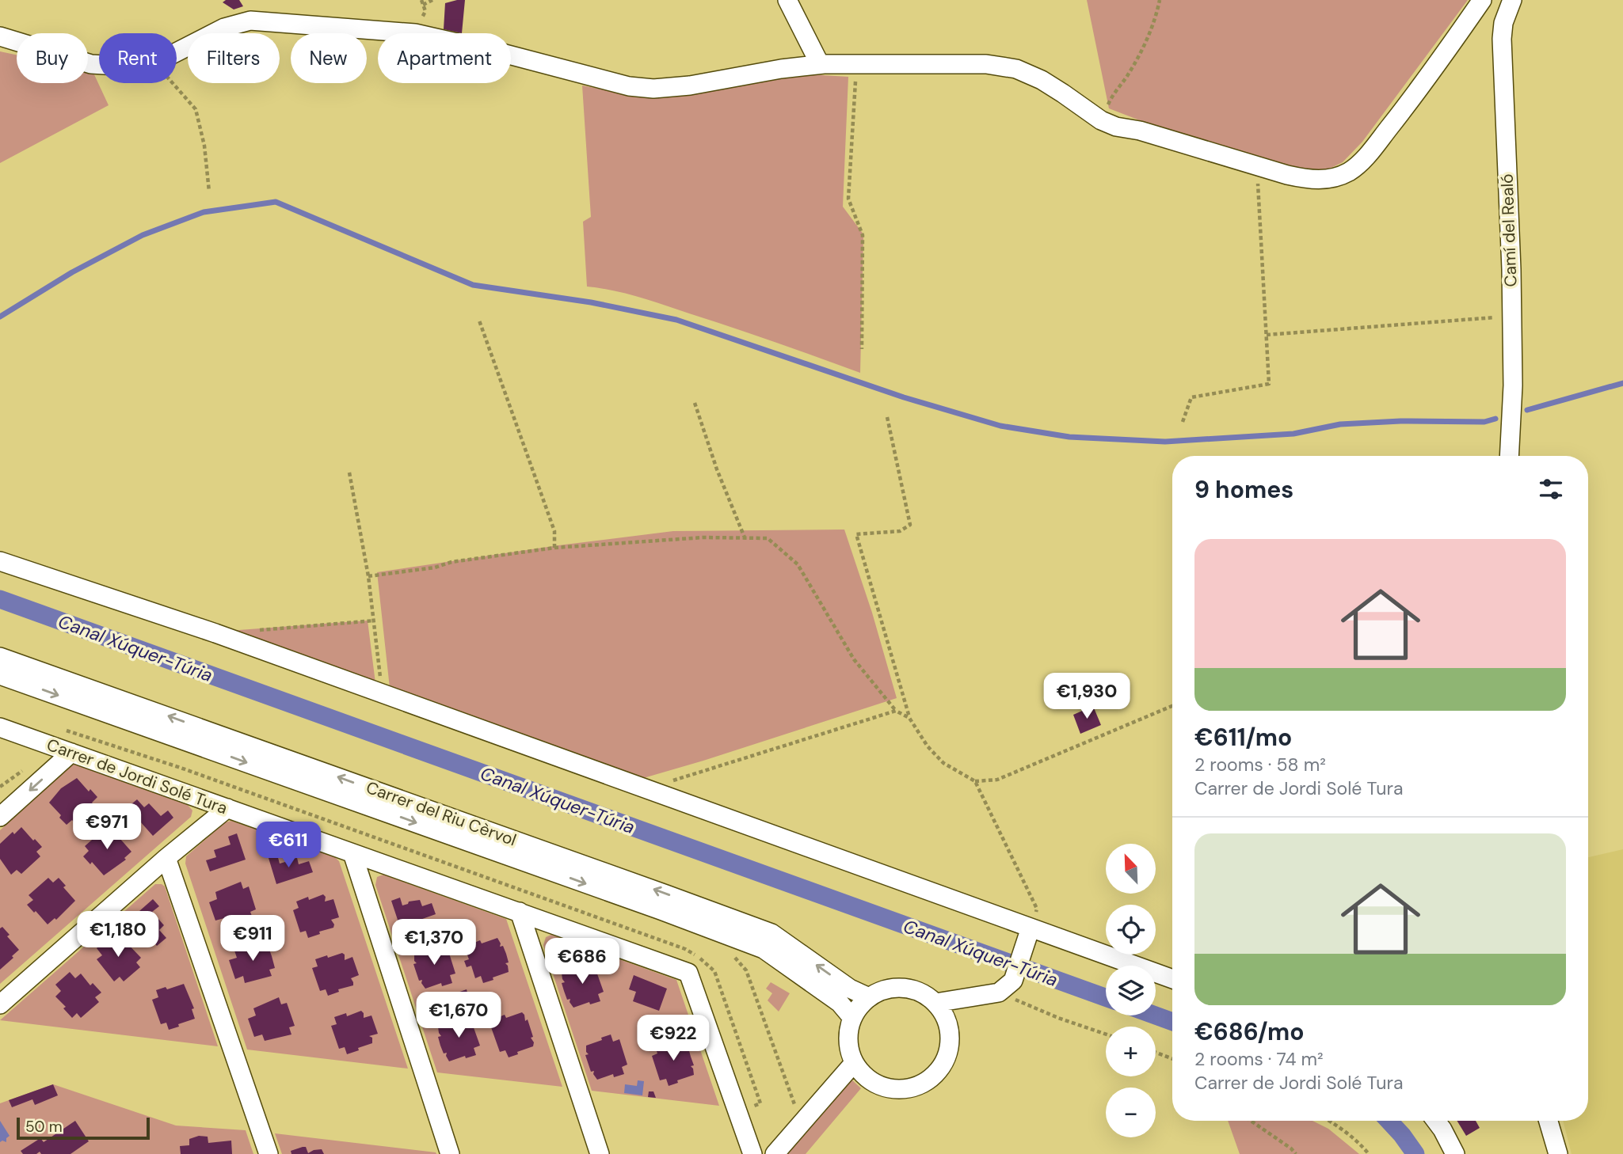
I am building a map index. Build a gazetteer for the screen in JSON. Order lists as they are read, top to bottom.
{
  "streets": {
    "street": ["Camí del Realó", "Carrer de Jordi Solé Tura", "Carrer del Riu Cèrvol"]
  },
  "water": ["Canal Xúquer-Túria"],
  "scale_bar": "50 m",
  "north": "top left",
  "page": {
    "chip": [
      "Buy",
      "Rent",
      "Filters",
      "New",
      "Apartment"
    ],
    "heading": "9 homes",
    "list": [
      {
        "name": "€611/mo",
        "note": "2 rooms · 58 m² · Carrer de Jordi Solé Tura"
      },
      {
        "name": "€686/mo",
        "note": "2 rooms · 74 m² · Carrer de Jordi Solé Tura"
      }
    ],
    "price": [
      "€1,930",
      "€971",
      "€611",
      "€1,180",
      "€911",
      "€1,370",
      "€686",
      "€1,670",
      "€922"
    ],
    "map_buttons": ["+", "−"],
    "scale": "50 m"
  }
}
